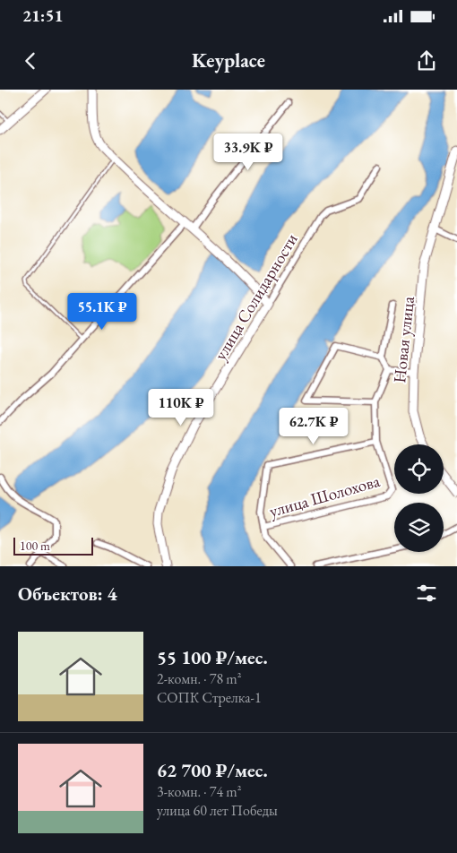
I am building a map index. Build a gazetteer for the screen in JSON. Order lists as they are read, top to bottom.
{
  "streets": {
    "street": ["улица Солидарности", "Новая улица", "улица Шолохова"]
  },
  "scale_bar": "100 m",
  "page": {
    "status": "21:51",
    "header": "Keyplace",
    "price": [
      "33.9K ₽",
      "55.1K ₽",
      "110K ₽",
      "62.7K ₽"
    ],
    "scale": "100 m",
    "heading": "Объектов: 4",
    "list": [
      {
        "name": "55 100 ₽/мес.",
        "note": "2-комн. · 78 m² · СОПК Стрелка-1"
      },
      {
        "name": "62 700 ₽/мес.",
        "note": "3-комн. · 74 m² · улица 60 лет Победы"
      }
    ]
  }
}
